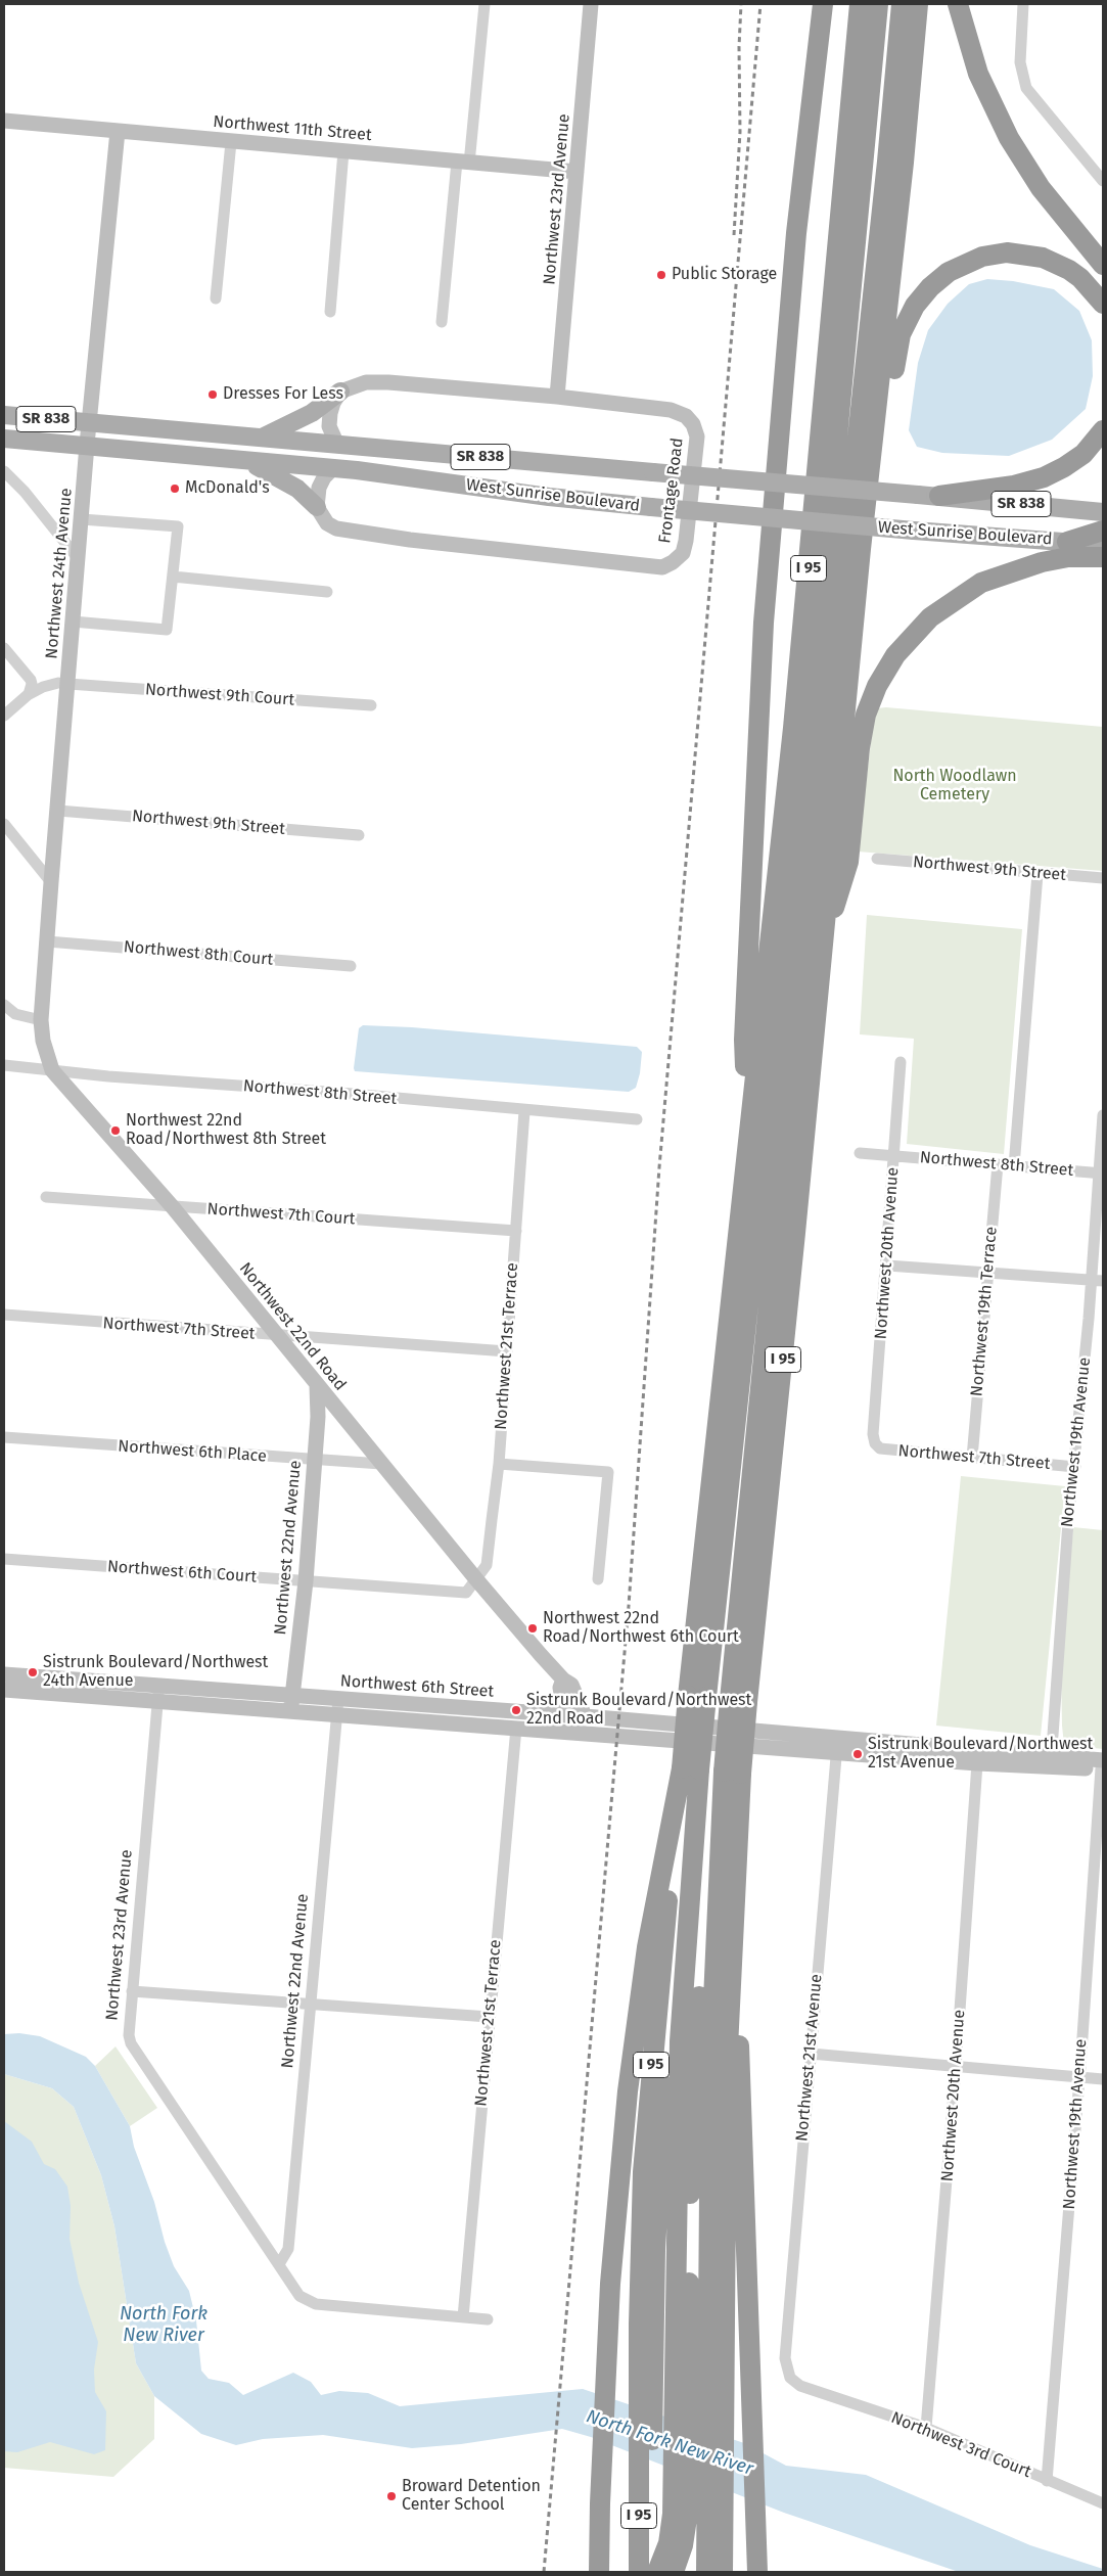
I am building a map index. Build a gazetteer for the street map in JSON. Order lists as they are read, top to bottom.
{
  "streets": {
    "highway": ["I 95"],
    "main road": ["SR 838", "West Sunrise Boulevard"],
    "street": [
      "Northwest 11th Street",
      "Northwest 23rd Avenue",
      "Frontage Road",
      "Northwest 24th Avenue",
      "Northwest 9th Court",
      "Northwest 9th Street",
      "Northwest 8th Court",
      "Northwest 8th Street",
      "Northwest 7th Court",
      "Northwest 20th Avenue",
      "Northwest 19th Terrace",
      "Northwest 22nd Road",
      "Northwest 7th Street",
      "Northwest 21st Terrace",
      "Northwest 19th Avenue",
      "Northwest 6th Place",
      "Northwest 22nd Avenue",
      "Northwest 6th Court",
      "Northwest 6th Street",
      "Northwest 21st Avenue",
      "Northwest 3rd Court"
    ]
  },
  "crossings": [
    ["Northwest 11th Street", "Northwest 23rd Avenue"],
    ["Northwest 11th Street", "Northwest 24th Avenue"],
    ["Northwest 23rd Avenue", "Frontage Road"],
    ["Northwest 23rd Avenue", "Northwest 21st Terrace"],
    ["Northwest 23rd Avenue", "Northwest 22nd Avenue"],
    ["Northwest 23rd Avenue", "Northwest 6th Street"],
    ["West Sunrise Boulevard", "Northwest 24th Avenue"],
    ["Northwest 24th Avenue", "Northwest 9th Court"],
    ["Northwest 24th Avenue", "Northwest 9th Street"],
    ["Northwest 24th Avenue", "Northwest 8th Court"],
    ["Northwest 24th Avenue", "Northwest 22nd Road"],
    ["Northwest 8th Street", "Northwest 20th Avenue"],
    ["Northwest 8th Street", "Northwest 19th Terrace"],
    ["Northwest 8th Street", "Northwest 22nd Road"],
    ["Northwest 8th Street", "Northwest 21st Terrace"],
    ["Northwest 8th Street", "Northwest 19th Avenue"],
    ["Northwest 7th Court", "Northwest 22nd Road"],
    ["Northwest 7th Court", "Northwest 21st Terrace"],
    ["Northwest 20th Avenue", "Northwest 7th Street"],
    ["Northwest 20th Avenue", "Northwest 6th Street"],
    ["Northwest 20th Avenue", "Northwest 3rd Court"],
    ["Northwest 19th Terrace", "Northwest 7th Street"],
    ["Northwest 22nd Road", "Northwest 7th Street"],
    ["Northwest 22nd Road", "Northwest 21st Terrace"],
    ["Northwest 22nd Road", "Northwest 6th Place"],
    ["Northwest 22nd Road", "Northwest 22nd Avenue"],
    ["Northwest 22nd Road", "Northwest 6th Court"],
    ["Northwest 22nd Road", "Northwest 6th Street"],
    ["Northwest 7th Street", "Northwest 21st Terrace"],
    ["Northwest 7th Street", "Northwest 19th Avenue"],
    ["Northwest 21st Terrace", "Northwest 6th Court"],
    ["Northwest 21st Terrace", "Northwest 6th Street"],
    ["Northwest 19th Avenue", "Northwest 6th Street"],
    ["Northwest 19th Avenue", "Northwest 3rd Court"],
    ["Northwest 6th Place", "Northwest 22nd Avenue"],
    ["Northwest 22nd Avenue", "Northwest 6th Court"],
    ["Northwest 22nd Avenue", "Northwest 6th Street"],
    ["Northwest 6th Street", "Northwest 21st Avenue"],
    ["Northwest 21st Avenue", "Northwest 3rd Court"]
  ],
  "water": ["North Fork New River"],
  "parks": ["North Woodlawn Cemetery"],
  "places": [
    "Public Storage",
    "Dresses For Less",
    "McDonald's",
    "Northwest 22nd Road/Northwest 8th Street",
    "Northwest 22nd Road/Northwest 6th Court",
    "Sistrunk Boulevard/Northwest 24th Avenue",
    "Sistrunk Boulevard/Northwest 22nd Road",
    "Sistrunk Boulevard/Northwest 21st Avenue",
    "Broward Detention Center School"
  ]
}
